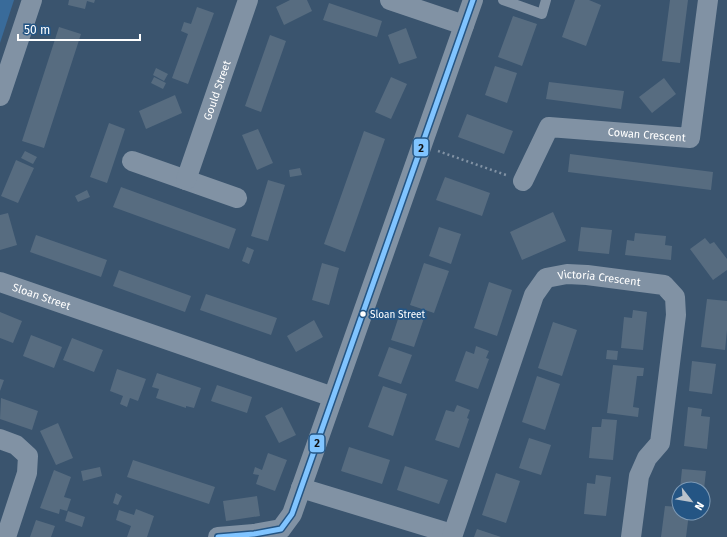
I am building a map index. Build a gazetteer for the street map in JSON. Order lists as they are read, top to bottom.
{
  "streets": {
    "street": [
      "Gould Street",
      "Cowan Crescent",
      "Victoria Crescent",
      "Sloan Street"
    ]
  },
  "places": ["Sloan Street"],
  "lines": ["transit line 2"],
  "scale_bar": "50 m",
  "north": "bottom right"
}
